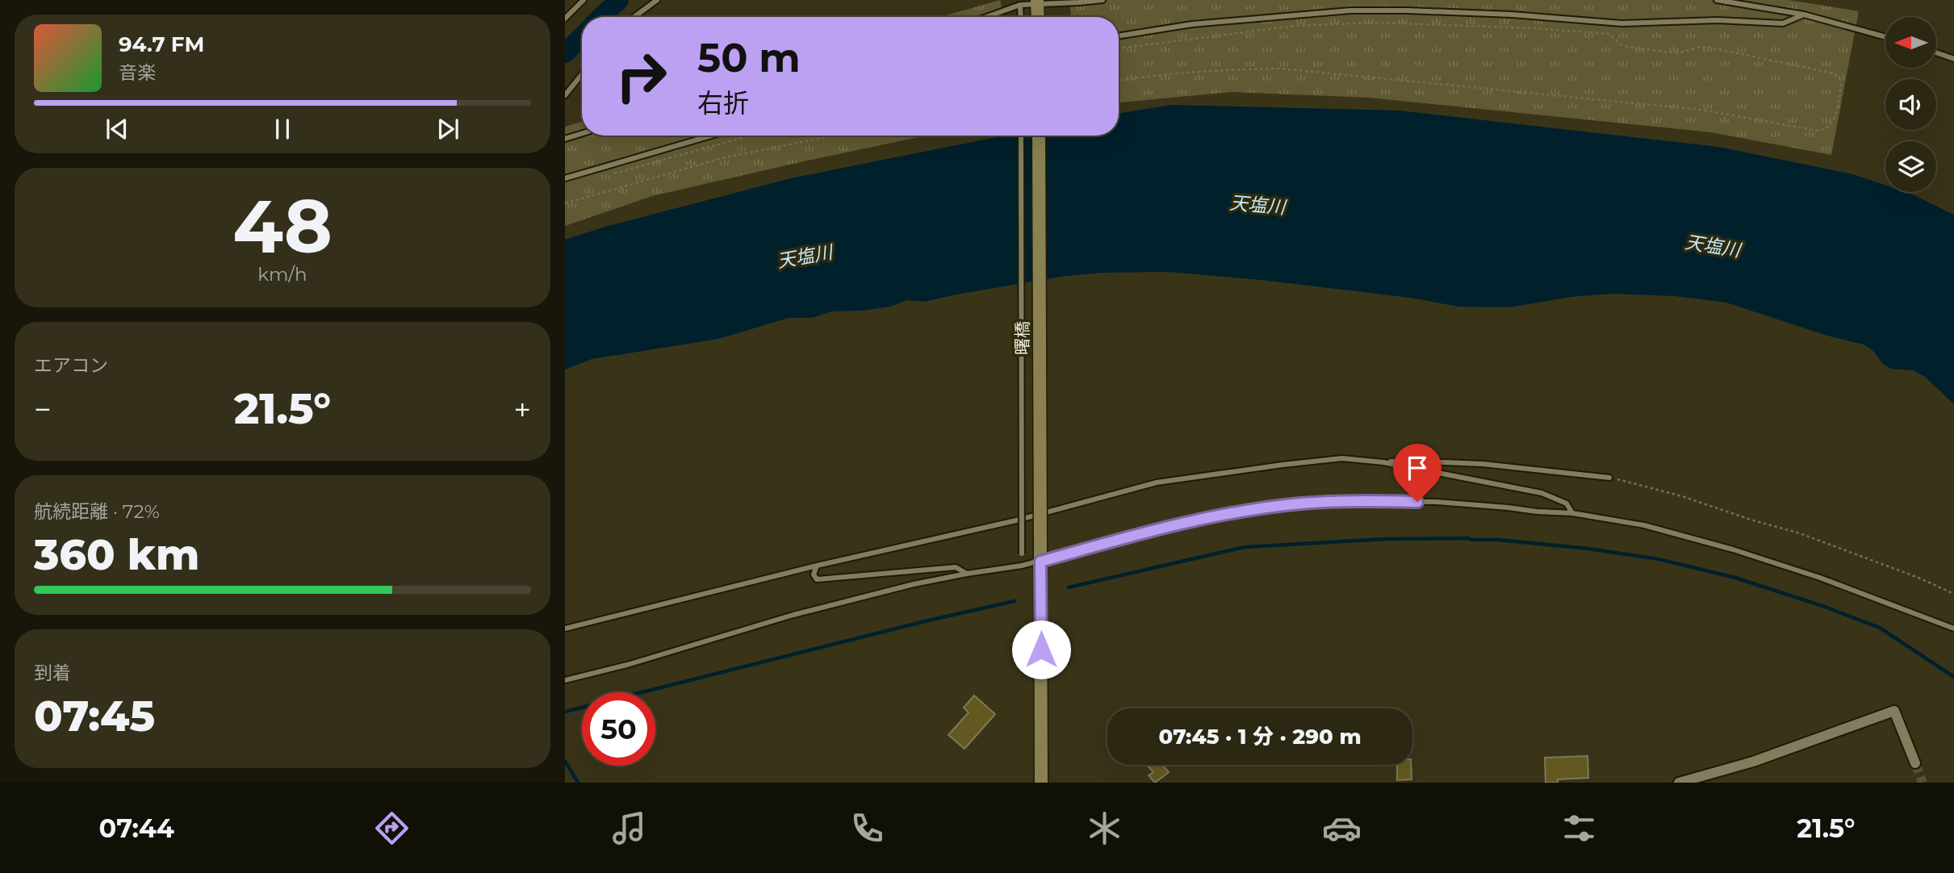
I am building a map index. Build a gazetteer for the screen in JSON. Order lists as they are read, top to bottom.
{
  "streets": {
    "main road": ["曙橋"]
  },
  "water": ["天塩川"],
  "north": "left",
  "page": {
    "turn": ["50 m", "右折"],
    "song": ["94.7 FM", "音楽"],
    "tile": [
      ["48", "km/h"],
      "エアコン",
      ["航続距離 · 72%", "360 km"],
      ["到着", "07:45"]
    ],
    "heat": ["−", "21.5°", "+"],
    "limit": "50",
    "trip": "07:45 · 1 分 · 290 m",
    "tabs": ["07:44", "21.5°"]
  }
}
